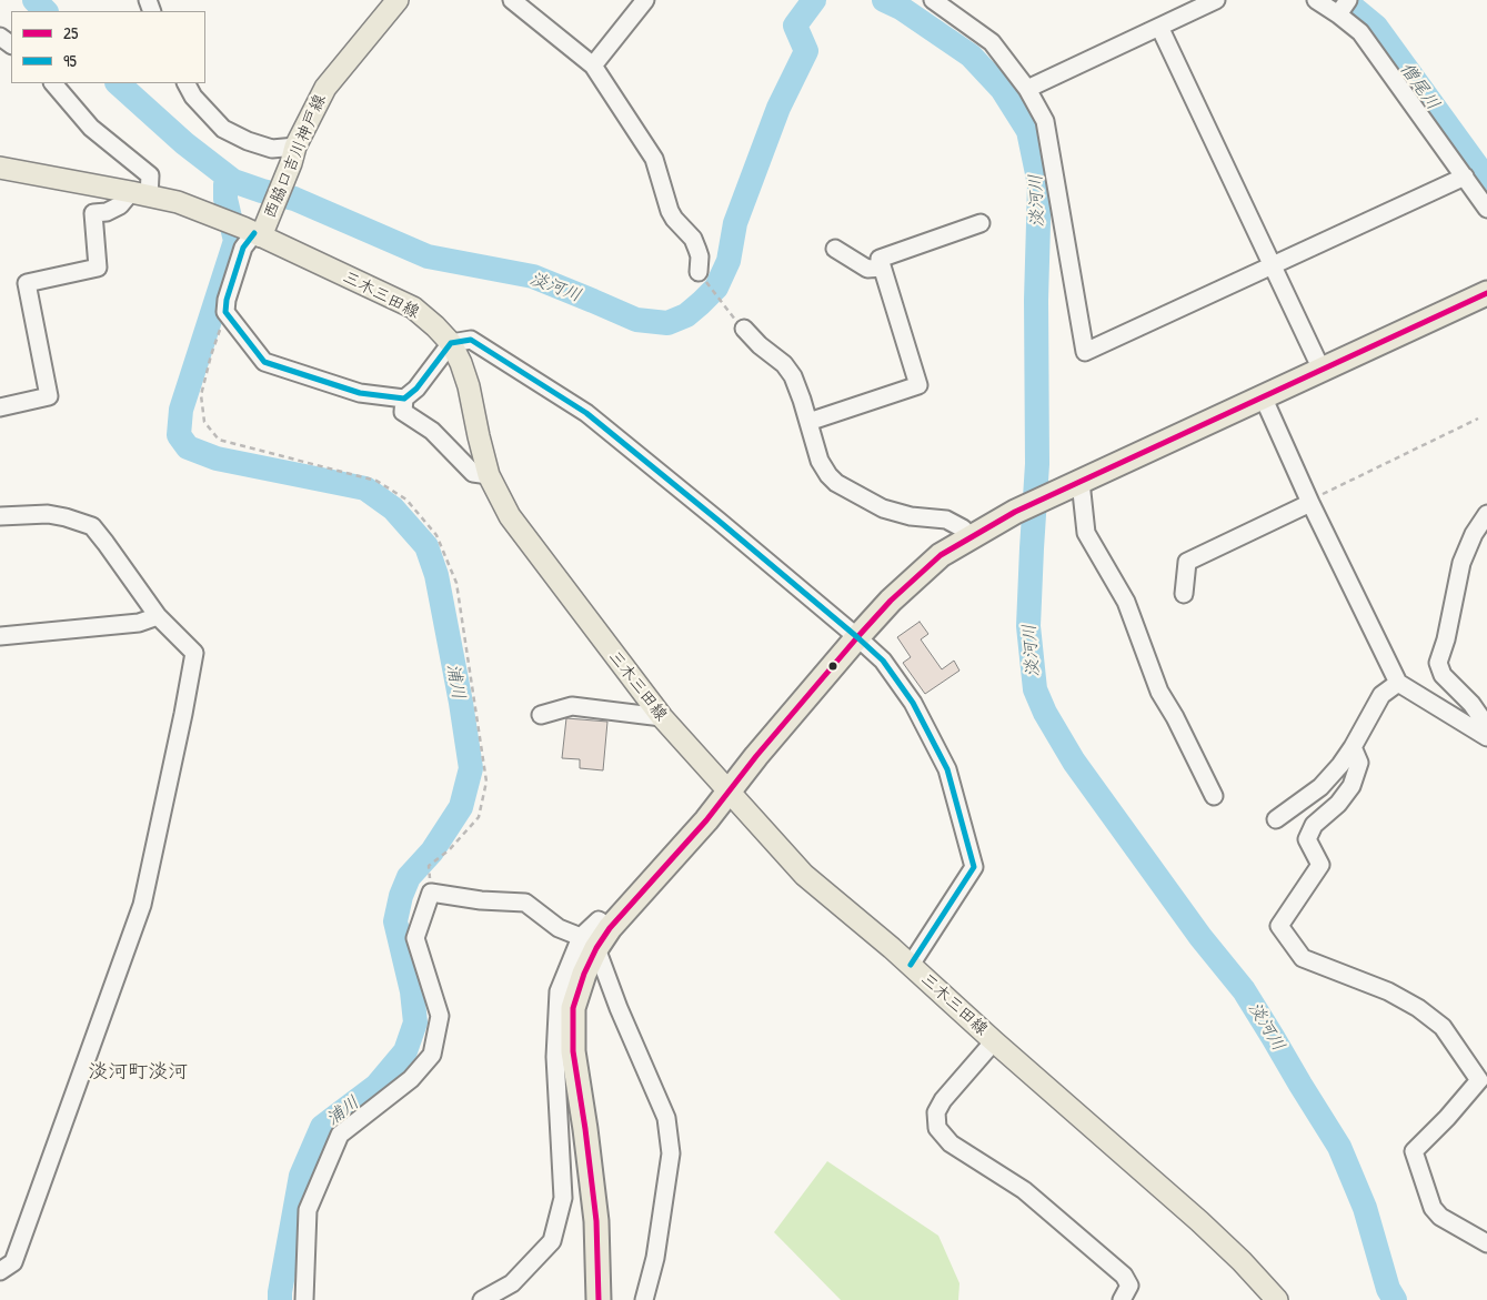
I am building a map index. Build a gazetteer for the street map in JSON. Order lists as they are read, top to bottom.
{
  "streets": {
    "main road": ["西脇口吉川神戸線", "三木三田線"]
  },
  "crossings": [
    ["西脇口吉川神戸線", "三木三田線"]
  ],
  "districts": ["淡河町淡河"],
  "water": ["僧尾川", "淡河川", "浦川"],
  "lines": ["transit line 95", "transit line 25"],
  "legend": ["25", "95"]
}
